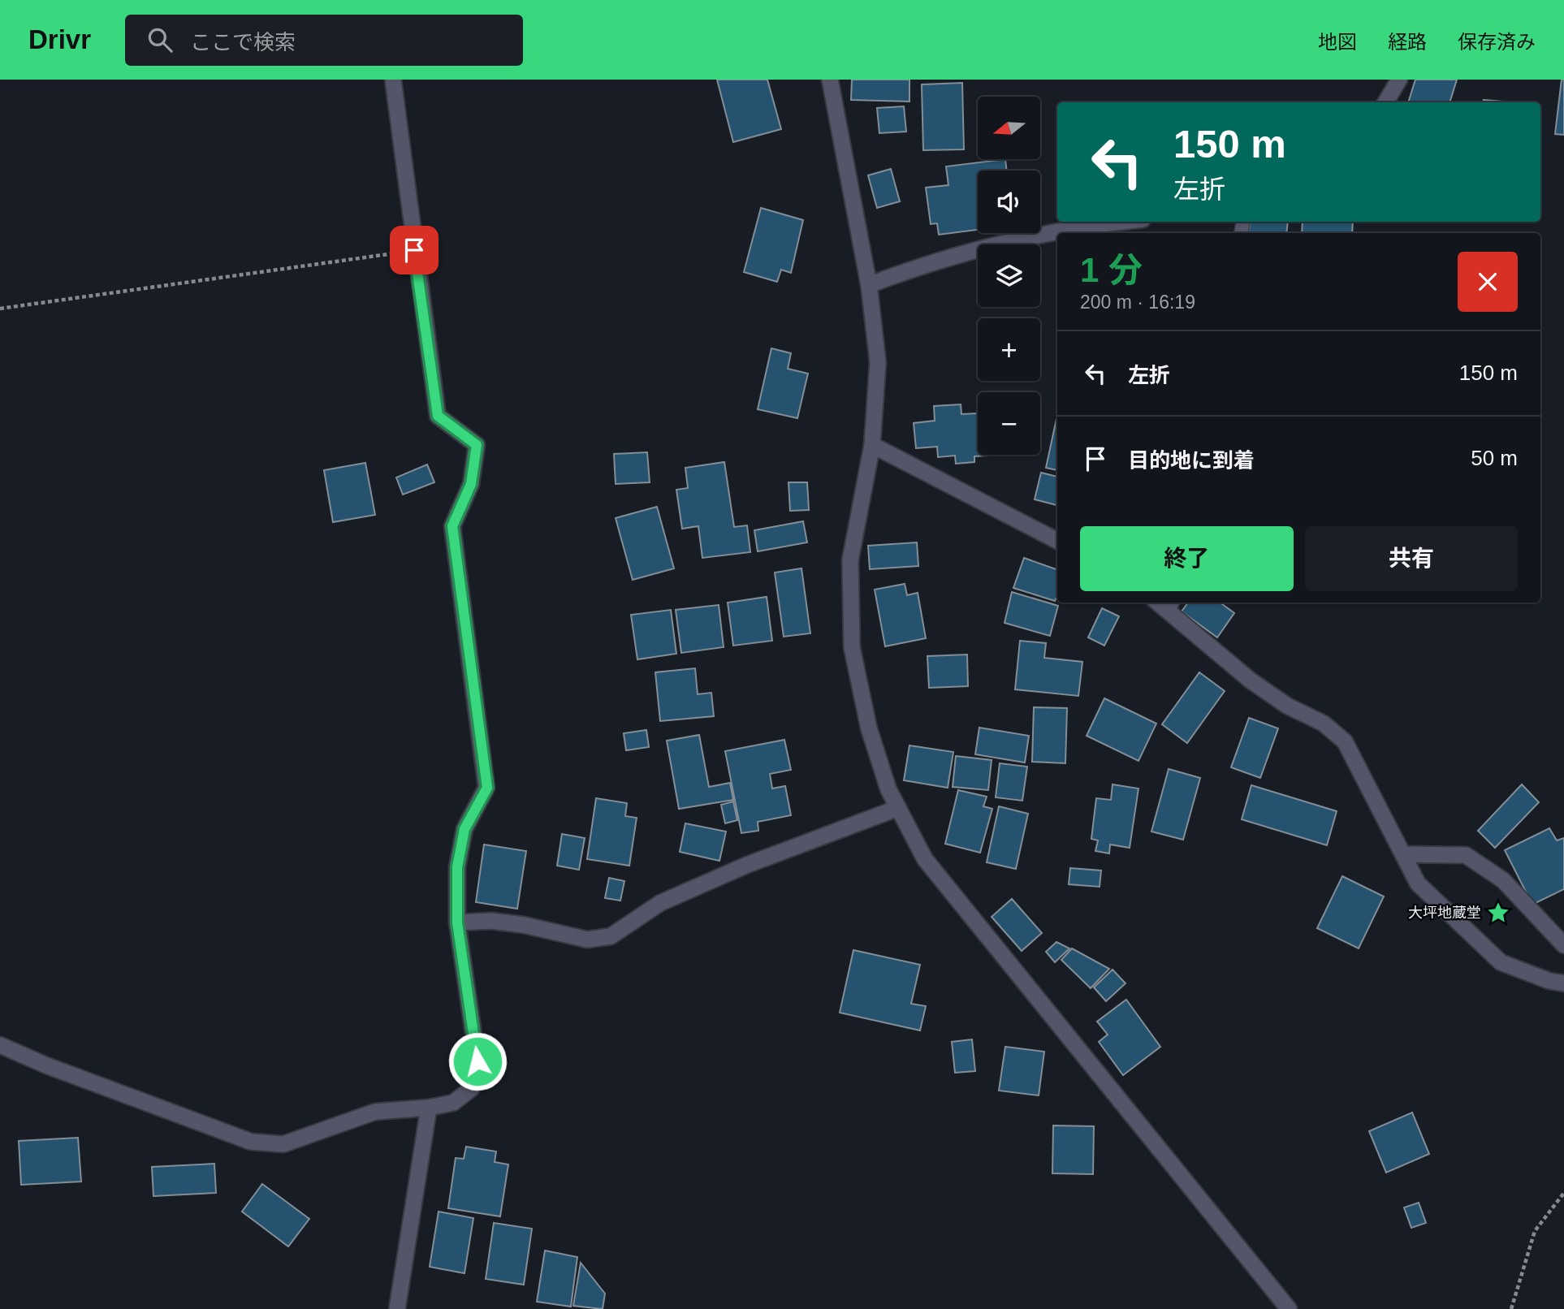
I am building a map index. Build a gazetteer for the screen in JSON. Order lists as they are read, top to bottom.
{
  "places": {
    "place": ["大坪地蔵堂"]
  },
  "north": "left",
  "page": {
    "header": "Drivr",
    "search": "ここで検索",
    "nav": ["地図", "経路", "保存済み"],
    "map_buttons": ["+", "−"],
    "turn": ["150 m", "左折"],
    "heading": ["1 分", "200 m · 16:19"],
    "list": [
      {
        "name": "左折",
        "value": "150 m"
      },
      {
        "name": "目的地に到着",
        "value": "50 m"
      }
    ],
    "buttons": ["終了", "共有"]
  }
}
